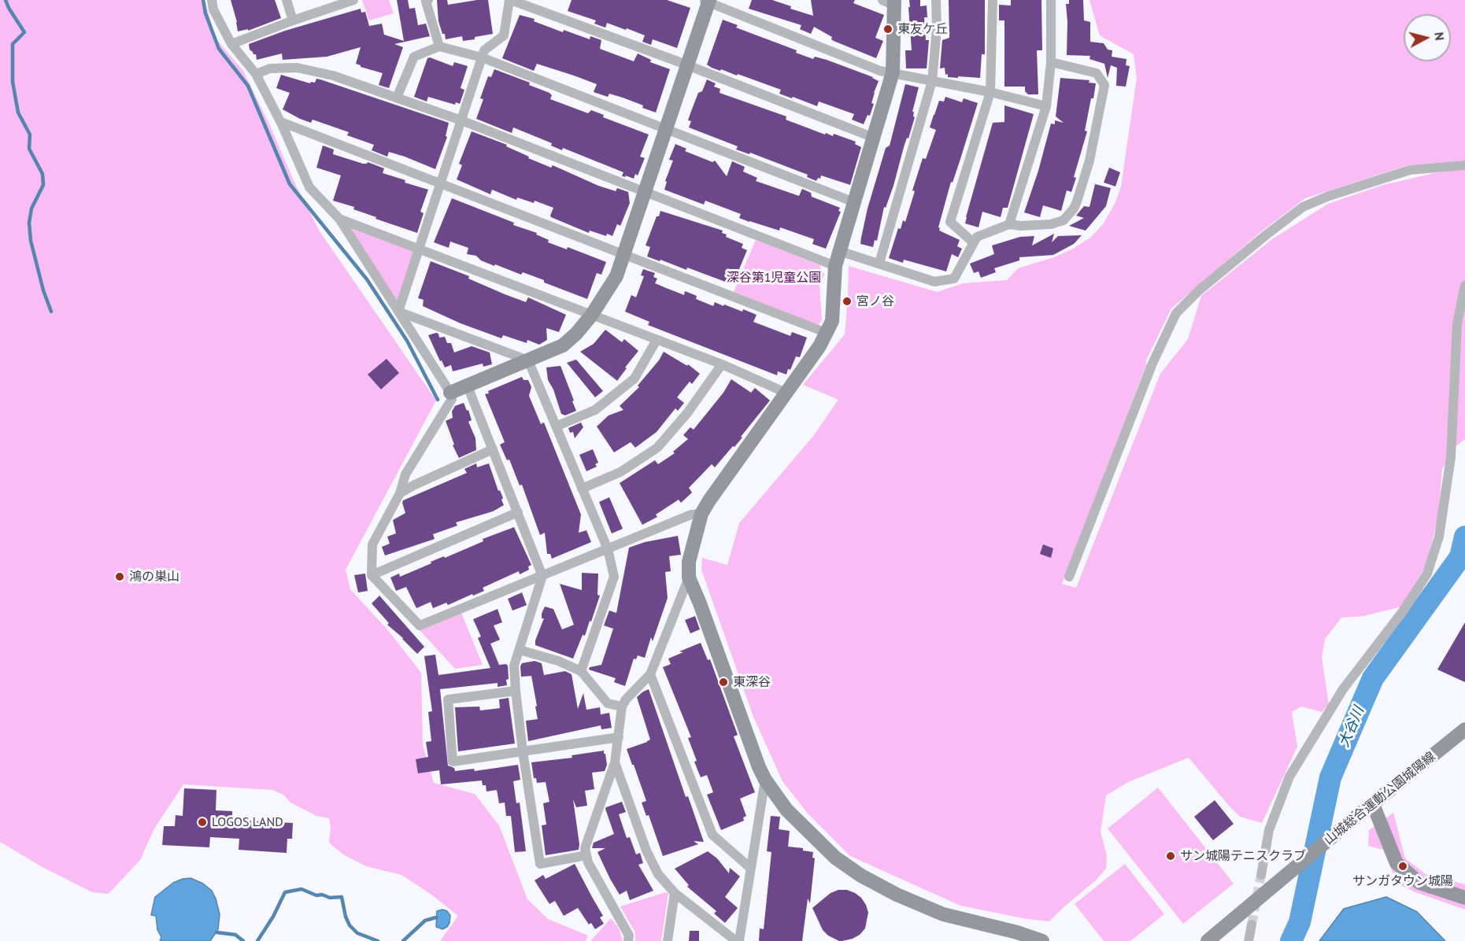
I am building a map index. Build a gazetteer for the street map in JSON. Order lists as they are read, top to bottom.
{
  "streets": {
    "street": ["山城総合運動公園城陽線"]
  },
  "water": ["大谷川"],
  "parks": ["深谷第1児童公園"],
  "places": [
    "東友ケ丘",
    "宮ノ谷",
    "鴻の巣山",
    "東深谷",
    "LOGOS LAND",
    "サン城陽テニスクラブ",
    "サンガタウン城陽"
  ],
  "north": "right"
}
